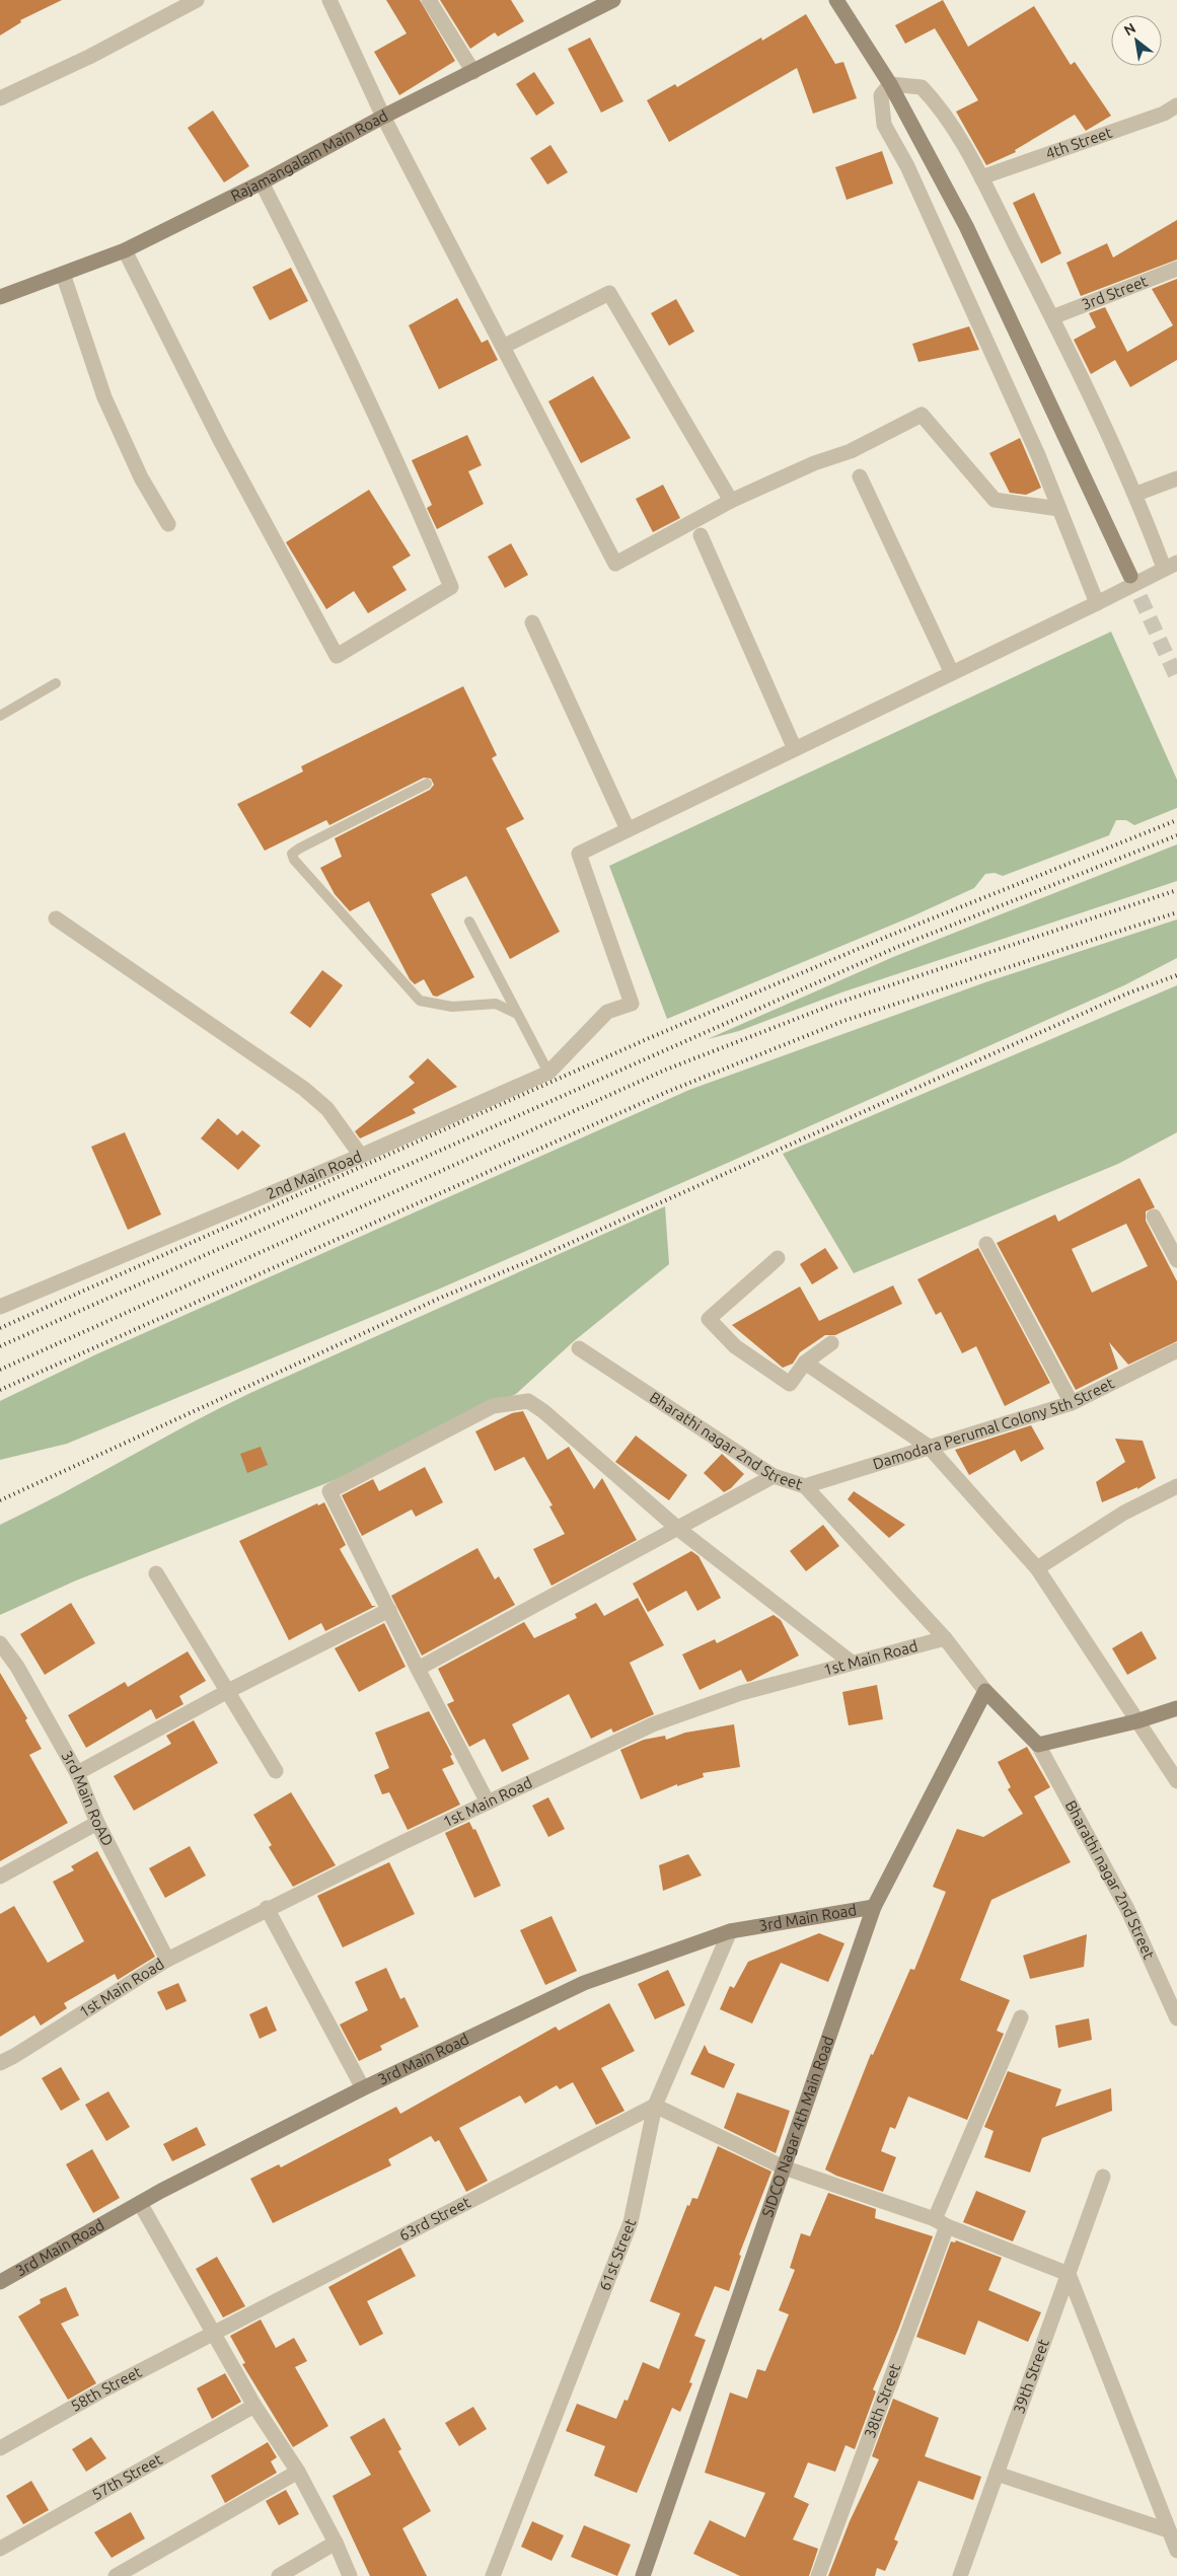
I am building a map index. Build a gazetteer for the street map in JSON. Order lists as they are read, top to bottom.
{
  "streets": {
    "street": [
      "4th Street",
      "Rajamangalam Main Road",
      "3rd Street",
      "2nd Main Road",
      "Damodara Perumal Colony 5th Street",
      "Bharathi nagar 2nd Street",
      "1st Main Road",
      "3rd Main RoAD",
      "3rd Main Road",
      "SIDCO Nagar 4th Main Road",
      "63rd Street",
      "61st Street",
      "39th Street",
      "58th Street",
      "38th Street",
      "57th Street"
    ]
  },
  "crossings": [
    ["Damodara Perumal Colony 5th Street", "Bharathi nagar 2nd Street"],
    ["Bharathi nagar 2nd Street", "1st Main Road"],
    ["1st Main Road", "3rd Main RoAD"],
    ["3rd Main Road", "SIDCO Nagar 4th Main Road"],
    ["3rd Main Road", "61st Street"],
    ["63rd Street", "61st Street"],
    ["63rd Street", "58th Street"]
  ],
  "north": "top left"
}
